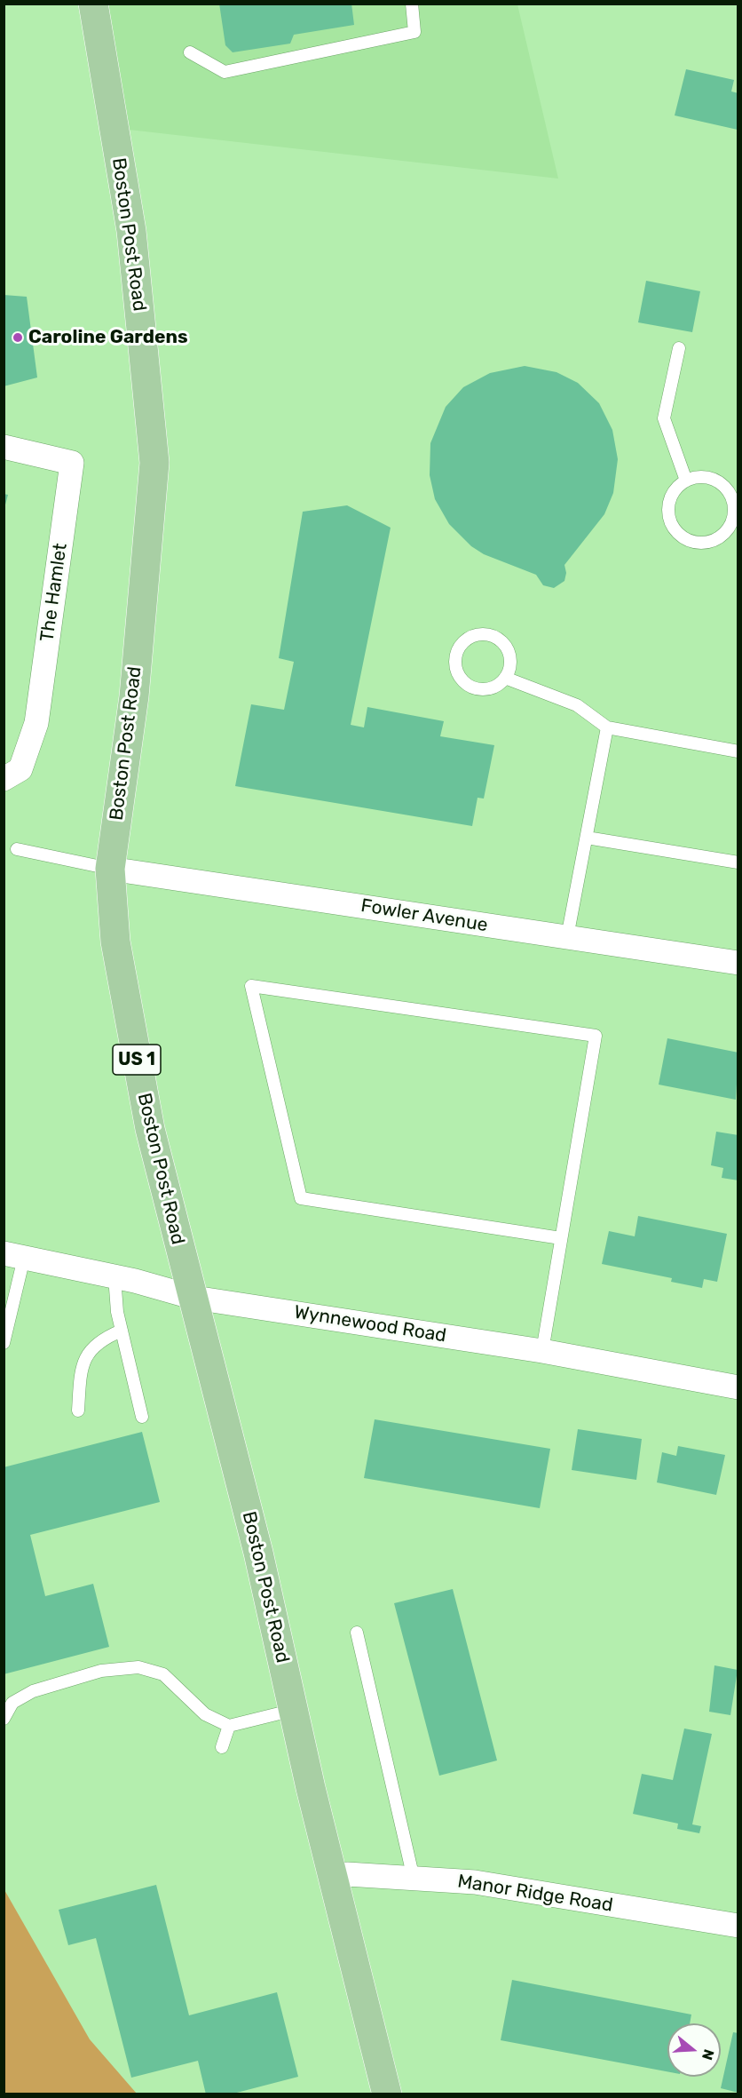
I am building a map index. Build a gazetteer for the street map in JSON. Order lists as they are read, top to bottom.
{
  "streets": {
    "main road": ["Boston Post Road", "US 1"],
    "street": [
      "The Hamlet",
      "Fowler Avenue",
      "Wynnewood Road",
      "Manor Ridge Road"
    ]
  },
  "crossings": [
    ["Boston Post Road", "Fowler Avenue"],
    ["Boston Post Road", "Wynnewood Road"],
    ["Boston Post Road", "Manor Ridge Road"]
  ],
  "places": ["Caroline Gardens"],
  "north": "right"
}
